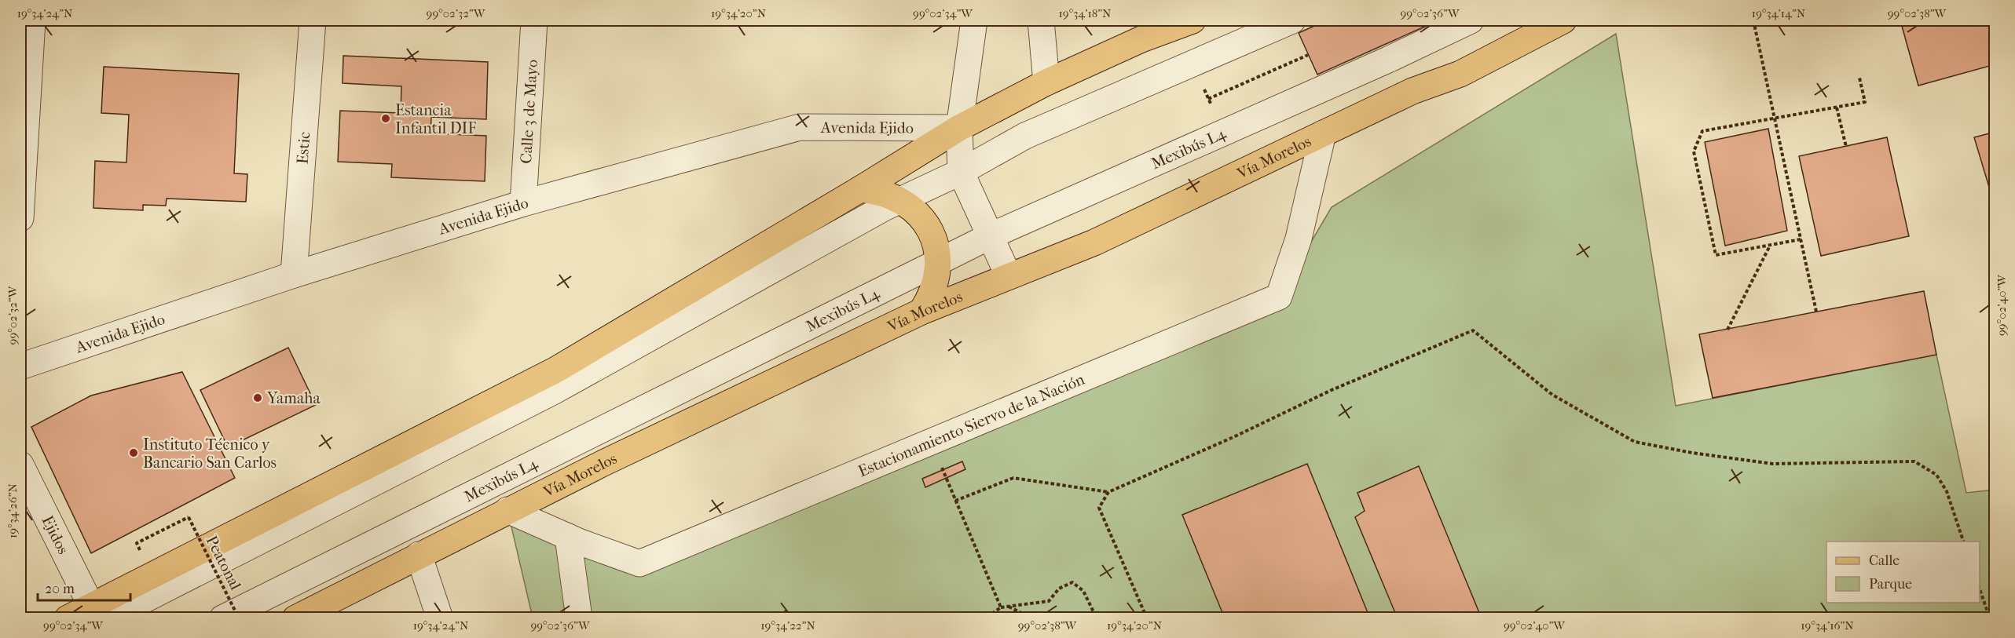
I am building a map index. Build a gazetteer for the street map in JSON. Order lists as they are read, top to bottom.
{
  "streets": {
    "main road": ["Vía Morelos"],
    "street": [
      "Calle 3 de Mayo",
      "Avenida Ejido",
      "Estic",
      "Mexibús L4",
      "Estacionamiento Siervo de la Nación",
      "Ejidos"
    ],
    "path": ["Peatonal"]
  },
  "crossings": [
    ["Calle 3 de Mayo", "Avenida Ejido"],
    ["Avenida Ejido", "Estic"],
    ["Vía Morelos", "Estacionamiento Siervo de la Nación"]
  ],
  "places": ["Estancia Infantil DIF", "Yamaha", "Instituto Técnico y Bancario San Carlos"],
  "legend": ["Calle", "Parque"],
  "scale_bar": "20 m",
  "coordinates": [
    "19°34'24\"N",
    "99°02'32\"W",
    "19°34'20\"N",
    "99°02'34\"W",
    "19°34'18\"N",
    "99°02'36\"W",
    "19°34'14\"N",
    "99°02'38\"W",
    "99°02'40\"W",
    "19°34'26\"N",
    "19°34'22\"N",
    "19°34'16\"N"
  ]
}
